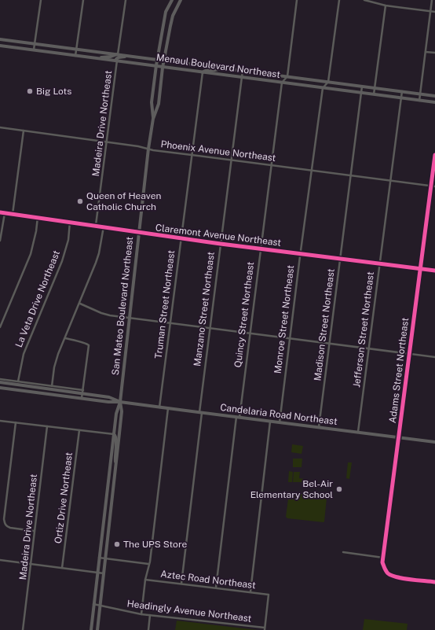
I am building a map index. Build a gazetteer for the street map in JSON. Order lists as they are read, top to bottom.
{
  "streets": {
    "main road": ["Menaul Boulevard Northeast", "San Mateo Boulevard Northeast", "Candelaria Road Northeast"],
    "street": [
      "Madeira Drive Northeast",
      "Phoenix Avenue Northeast",
      "Claremont Avenue Northeast",
      "La Veta Drive Northeast",
      "Truman Street Northeast",
      "Manzano Street Northeast",
      "Quincy Street Northeast",
      "Monroe Street Northeast",
      "Madison Street Northeast",
      "Jefferson Street Northeast",
      "Adams Street Northeast",
      "Ortiz Drive Northeast",
      "Aztec Road Northeast",
      "Headingly Avenue Northeast"
    ]
  },
  "crossings": [
    ["Menaul Boulevard Northeast", "Madeira Drive Northeast"],
    ["Menaul Boulevard Northeast", "Truman Street Northeast"],
    ["Menaul Boulevard Northeast", "San Mateo Boulevard Northeast"],
    ["Menaul Boulevard Northeast", "Manzano Street Northeast"],
    ["Menaul Boulevard Northeast", "Quincy Street Northeast"],
    ["Menaul Boulevard Northeast", "Monroe Street Northeast"],
    ["Menaul Boulevard Northeast", "Madison Street Northeast"],
    ["Menaul Boulevard Northeast", "Jefferson Street Northeast"],
    ["Madeira Drive Northeast", "Phoenix Avenue Northeast"],
    ["Madeira Drive Northeast", "Claremont Avenue Northeast"],
    ["Phoenix Avenue Northeast", "Truman Street Northeast"],
    ["Phoenix Avenue Northeast", "San Mateo Boulevard Northeast"],
    ["Phoenix Avenue Northeast", "Manzano Street Northeast"],
    ["Phoenix Avenue Northeast", "Quincy Street Northeast"],
    ["Phoenix Avenue Northeast", "Monroe Street Northeast"],
    ["Phoenix Avenue Northeast", "Madison Street Northeast"],
    ["Phoenix Avenue Northeast", "Jefferson Street Northeast"],
    ["Phoenix Avenue Northeast", "Adams Street Northeast"],
    ["Claremont Avenue Northeast", "La Veta Drive Northeast"],
    ["Claremont Avenue Northeast", "Truman Street Northeast"],
    ["Claremont Avenue Northeast", "San Mateo Boulevard Northeast"],
    ["Claremont Avenue Northeast", "Manzano Street Northeast"],
    ["Claremont Avenue Northeast", "Quincy Street Northeast"],
    ["Claremont Avenue Northeast", "Monroe Street Northeast"],
    ["Claremont Avenue Northeast", "Madison Street Northeast"],
    ["Claremont Avenue Northeast", "Jefferson Street Northeast"],
    ["Claremont Avenue Northeast", "Adams Street Northeast"],
    ["Truman Street Northeast", "Candelaria Road Northeast"],
    ["San Mateo Boulevard Northeast", "Candelaria Road Northeast"],
    ["San Mateo Boulevard Northeast", "Aztec Road Northeast"],
    ["San Mateo Boulevard Northeast", "Headingly Avenue Northeast"],
    ["Manzano Street Northeast", "Candelaria Road Northeast"],
    ["Manzano Street Northeast", "Aztec Road Northeast"],
    ["Quincy Street Northeast", "Candelaria Road Northeast"],
    ["Quincy Street Northeast", "Aztec Road Northeast"],
    ["Monroe Street Northeast", "Candelaria Road Northeast"],
    ["Madison Street Northeast", "Candelaria Road Northeast"],
    ["Jefferson Street Northeast", "Candelaria Road Northeast"],
    ["Adams Street Northeast", "Candelaria Road Northeast"],
    ["Aztec Road Northeast", "Headingly Avenue Northeast"]
  ],
  "places": [
    "Big Lots",
    "Queen of Heaven Catholic Church",
    "Bel-Air Elementary School",
    "The UPS Store"
  ]
}
